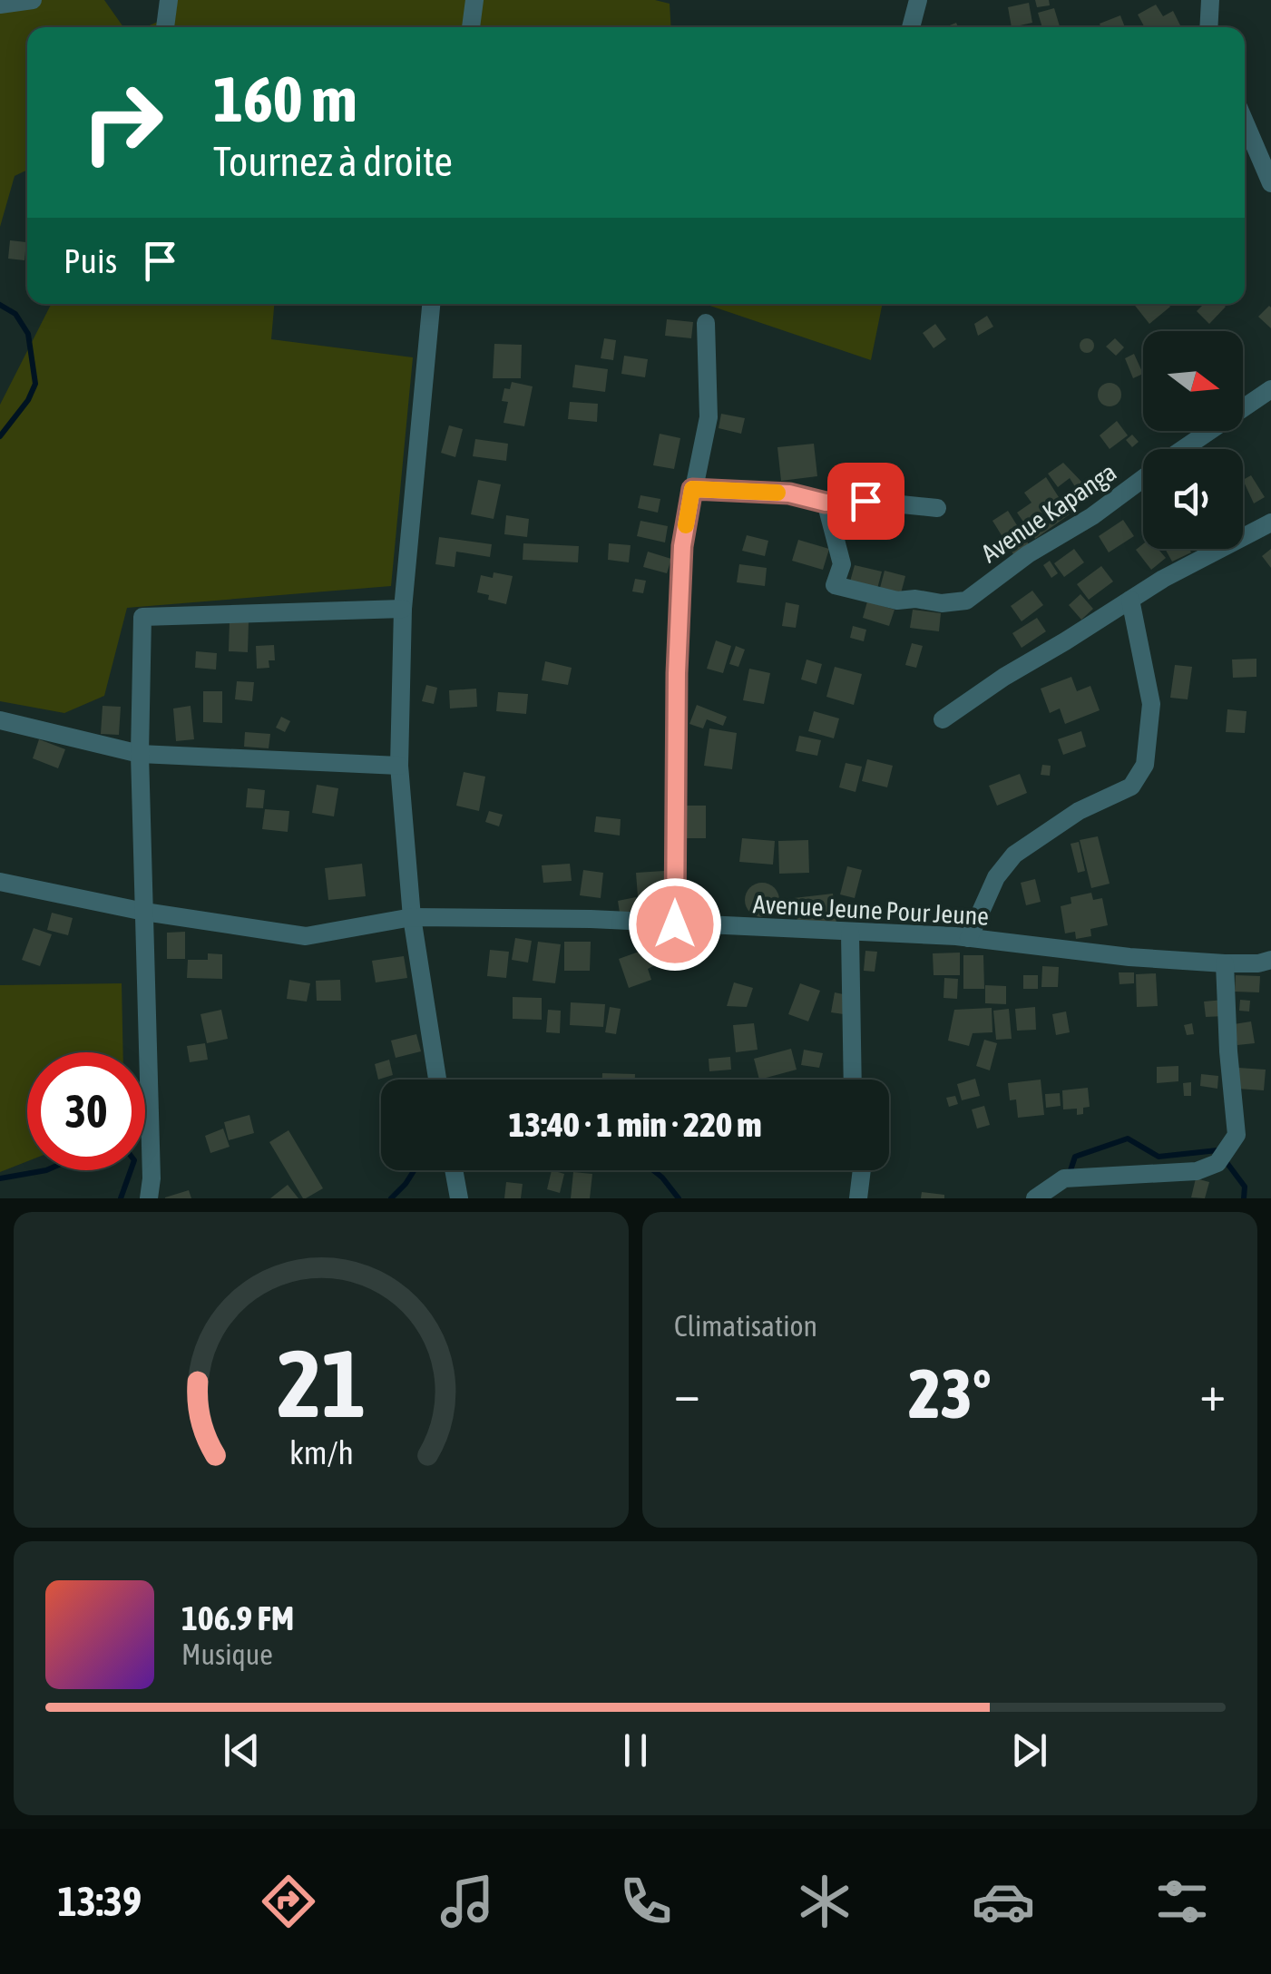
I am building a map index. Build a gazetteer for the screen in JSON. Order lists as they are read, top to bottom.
{
  "streets": {
    "street": ["Avenue Kapanga", "Avenue Jeune Pour Jeune"]
  },
  "north": "right",
  "page": {
    "turn": ["160 m", "Tournez à droite"],
    "then": "Puis",
    "limit": "30",
    "trip": "13:40 · 1 min · 220 m",
    "tile": "Climatisation",
    "heat": ["−", "23°", "+"],
    "song": ["106.9 FM", "Musique"],
    "tabs": "13:39",
    "gauge": ["21", "km/h"]
  }
}
